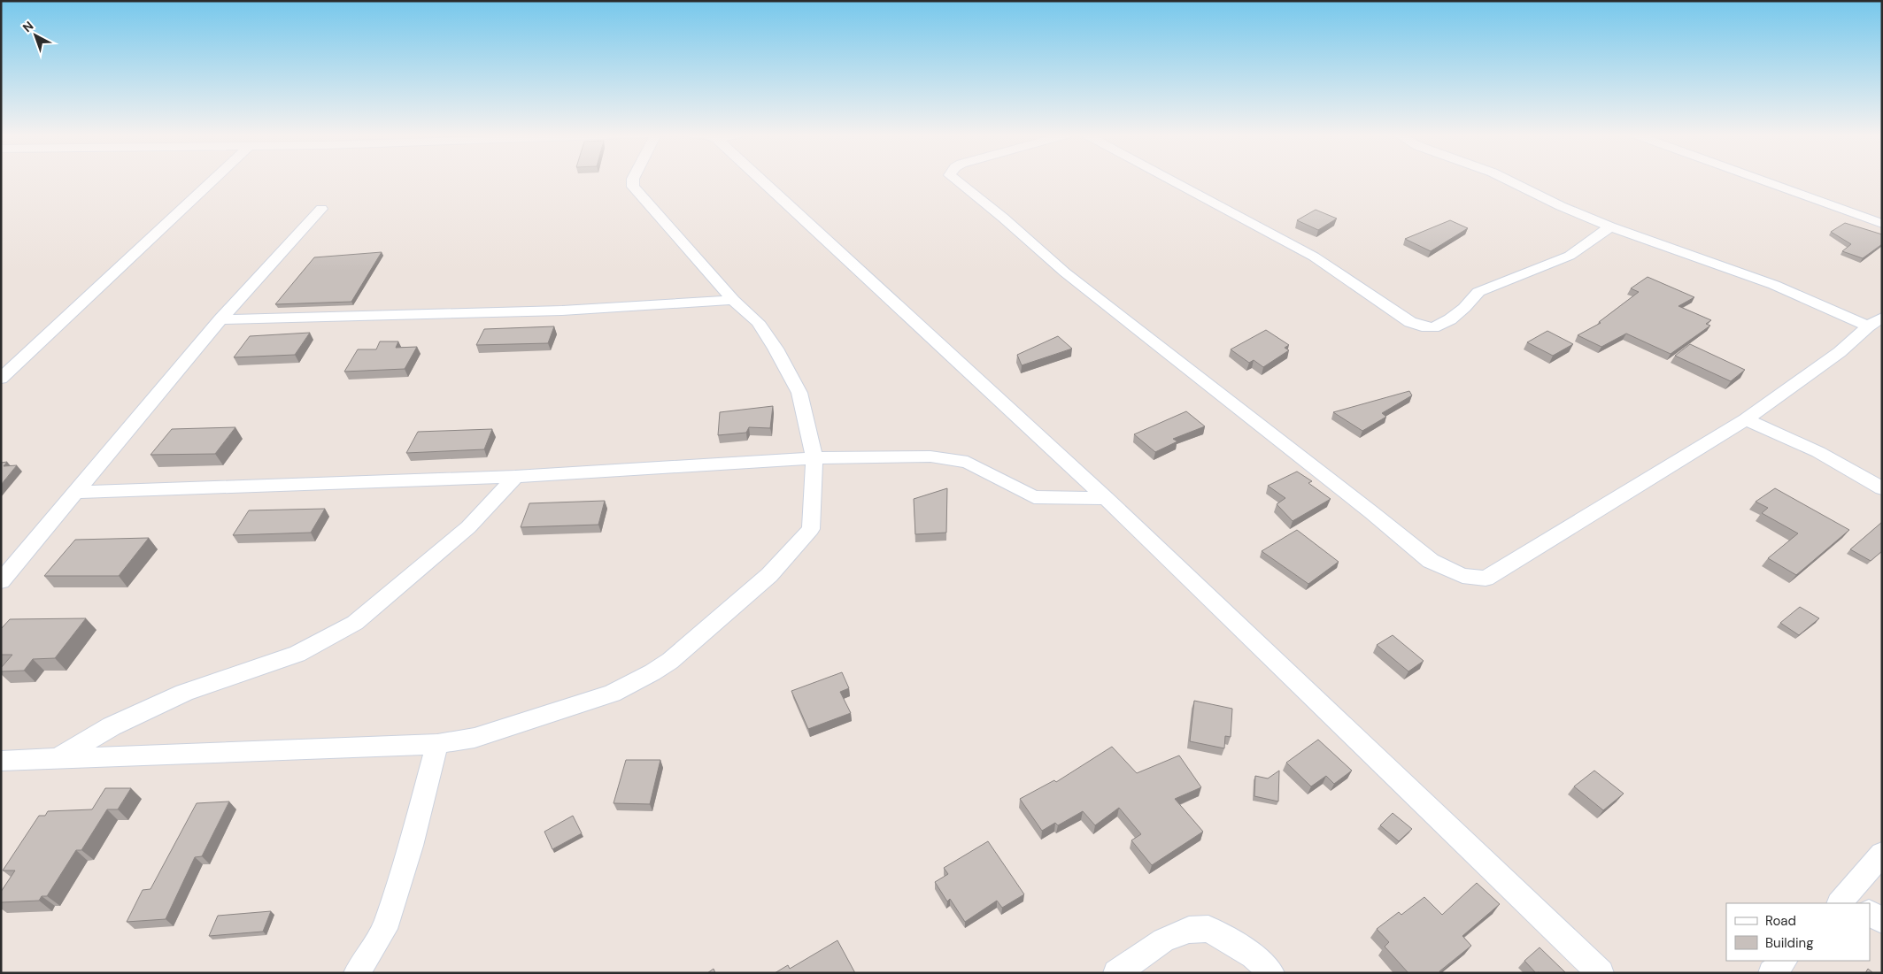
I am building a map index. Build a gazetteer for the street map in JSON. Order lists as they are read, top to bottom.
{
  "legend": ["Road", "Building"],
  "north": "top left"
}
